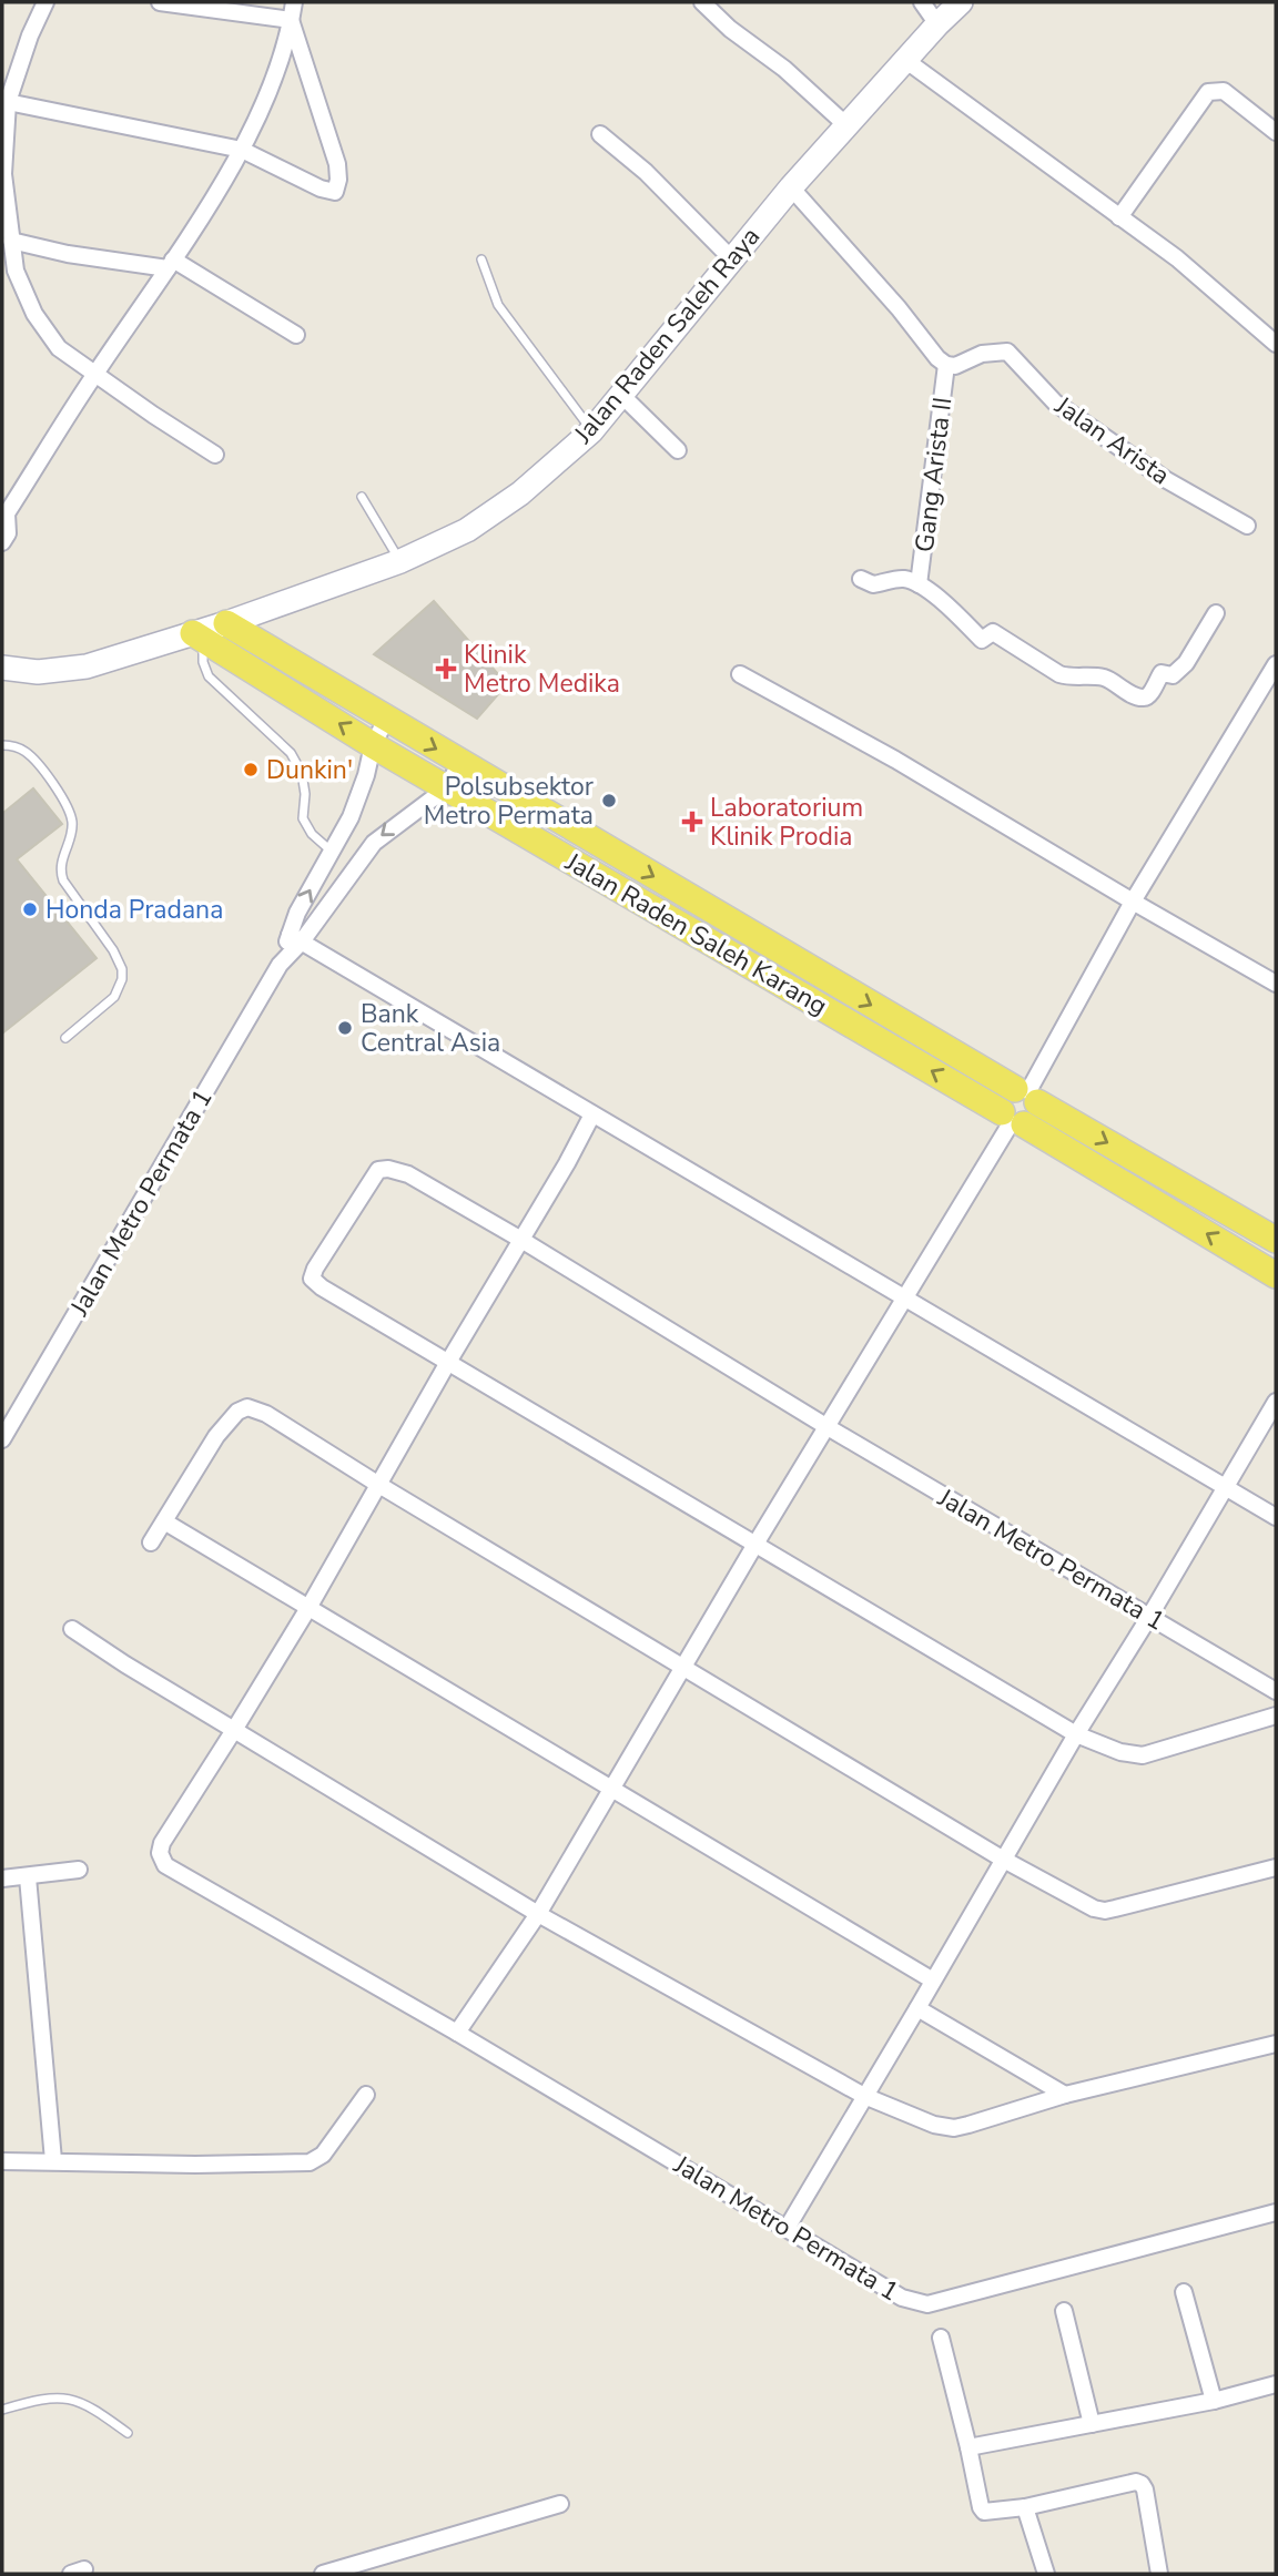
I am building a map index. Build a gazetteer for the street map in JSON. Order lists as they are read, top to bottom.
{
  "streets": {
    "main road": ["Jalan Raden Saleh Raya", "Jalan Raden Saleh Karang"],
    "street": ["Jalan Arista", "Gang Arista II", "Jalan Metro Permata 1"]
  },
  "crossings": [
    ["Jalan Raden Saleh Raya", "Jalan Raden Saleh Karang"],
    ["Jalan Arista", "Gang Arista II"],
    ["Jalan Raden Saleh Karang", "Jalan Metro Permata 1"]
  ],
  "places": {
    "health": ["Klinik Metro Medika", "Laboratorium Klinik Prodia"],
    "other": [
      "Dunkin'",
      "Polsubsektor Metro Permata",
      "Honda Pradana",
      "Bank Central Asia"
    ]
  }
}
